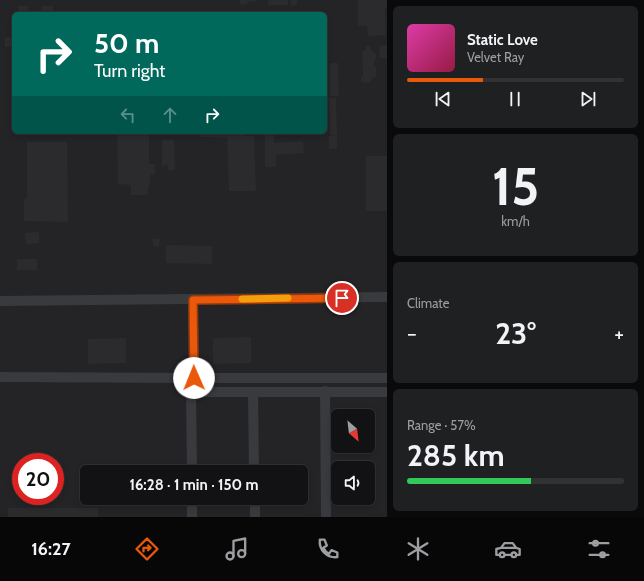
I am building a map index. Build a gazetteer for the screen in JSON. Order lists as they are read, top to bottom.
{
  "north": "bottom right",
  "page": {
    "turn": ["50 m", "Turn right"],
    "song": ["Static Love", "Velvet Ray"],
    "tile": [
      ["15", "km/h"],
      "Climate",
      ["Range · 57%", "285 km"]
    ],
    "heat": ["−", "23°", "+"],
    "limit": "20",
    "trip": "16:28 · 1 min · 150 m",
    "tabs": "16:27"
  }
}
